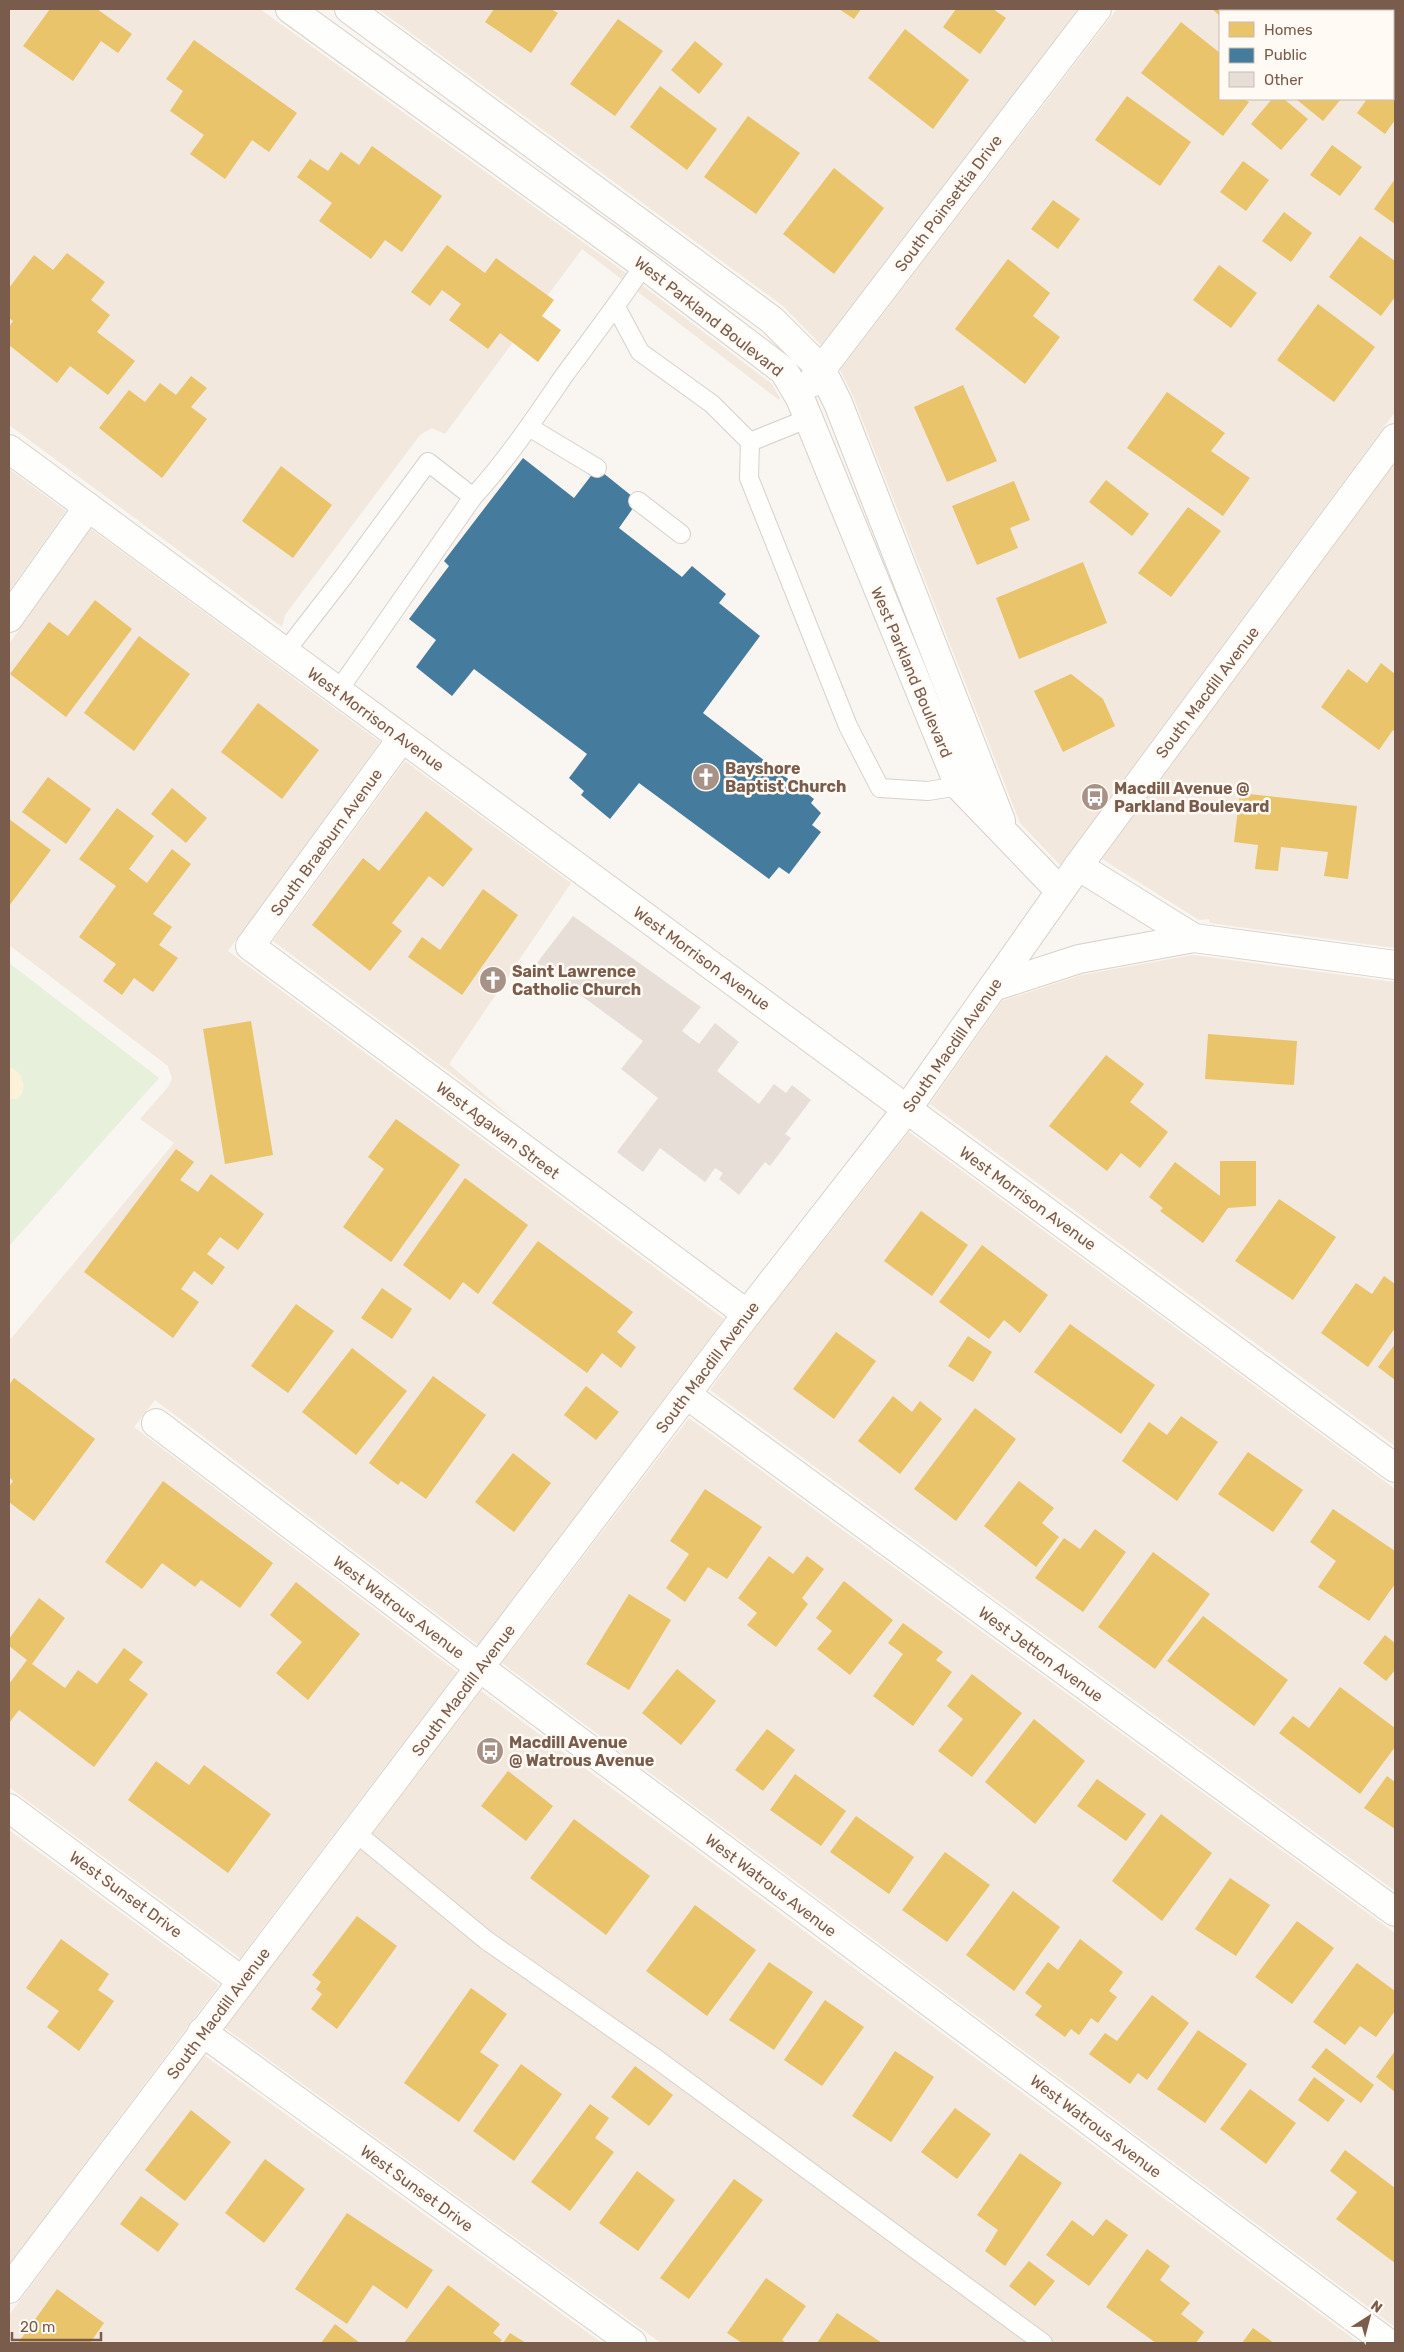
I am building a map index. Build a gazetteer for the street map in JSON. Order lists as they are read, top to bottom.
{
  "streets": {
    "street": [
      "South Poinsettia Drive",
      "West Parkland Boulevard",
      "South Macdill Avenue",
      "West Morrison Avenue",
      "South Braeburn Avenue",
      "West Agawan Street",
      "West Watrous Avenue",
      "West Jetton Avenue",
      "West Sunset Drive"
    ]
  },
  "crossings": [
    ["South Poinsettia Drive", "West Parkland Boulevard"],
    ["West Parkland Boulevard", "South Macdill Avenue"],
    ["South Macdill Avenue", "West Morrison Avenue"],
    ["South Macdill Avenue", "West Agawan Street"],
    ["South Macdill Avenue", "West Watrous Avenue"],
    ["South Macdill Avenue", "West Jetton Avenue"],
    ["South Macdill Avenue", "West Sunset Drive"],
    ["West Morrison Avenue", "South Braeburn Avenue"],
    ["South Braeburn Avenue", "West Agawan Street"]
  ],
  "places": {
    "church": ["Bayshore Baptist Church", "Saint Lawrence Catholic Church"],
    "bus stop": ["Macdill Avenue @ Parkland Boulevard", "Macdill Avenue @ Watrous Avenue"]
  },
  "legend": ["Homes", "Public", "Other"],
  "scale_bar": "20 m",
  "north": "top right"
}
